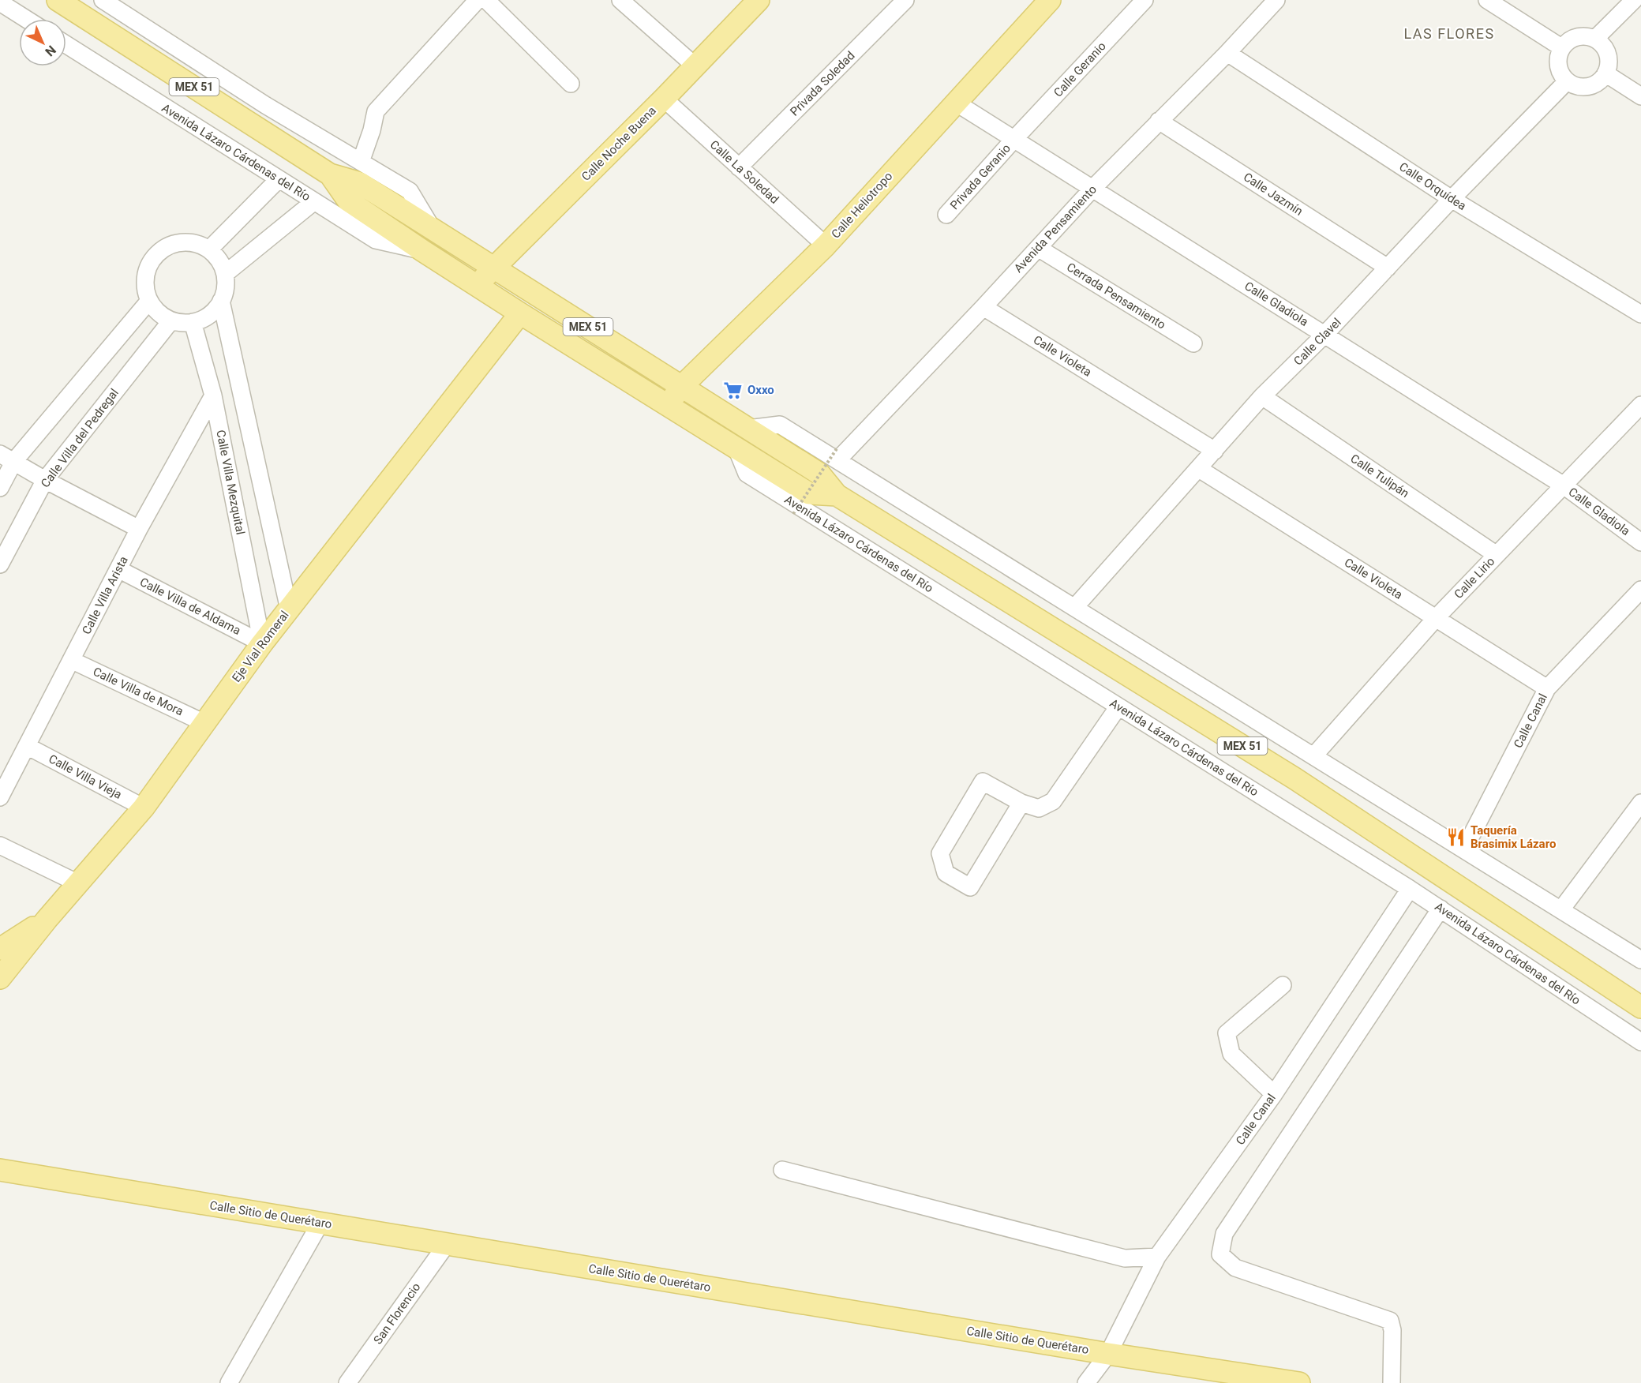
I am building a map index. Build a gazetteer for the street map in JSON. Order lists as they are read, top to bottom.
{
  "streets": {
    "main road": [
      "MEX 51",
      "Calle Noche Buena",
      "Avenida Lázaro Cárdenas del Río",
      "Calle Heliotropo",
      "Eje Vial Romeral",
      "Calle Sitio de Querétaro"
    ],
    "street": [
      "Calle Geranio",
      "Privada Soledad",
      "Calle La Soledad",
      "Privada Geranio",
      "Calle Orquídea",
      "Calle Jazmín",
      "Avenida Pensamiento",
      "Cerrada Pensamiento",
      "Calle Gladiola",
      "Calle Clavel",
      "Calle Violeta",
      "Calle Villa del Pedregal",
      "Calle Tulipán",
      "Calle Villa Mezquital",
      "Calle Lirio",
      "Calle Villa Arista",
      "Calle Villa de Aldama",
      "Calle Villa de Mora",
      "Calle Canal",
      "Calle Villa Vieja",
      "San Florencio"
    ]
  },
  "crossings": [
    ["Calle Geranio", "Privada Geranio"],
    ["Calle Geranio", "Calle Gladiola"],
    ["Privada Soledad", "Calle La Soledad"],
    ["Calle Noche Buena", "Avenida Lázaro Cárdenas del Río"],
    ["Calle Noche Buena", "Calle La Soledad"],
    ["Avenida Lázaro Cárdenas del Río", "Calle Heliotropo"],
    ["Avenida Lázaro Cárdenas del Río", "Eje Vial Romeral"],
    ["Avenida Lázaro Cárdenas del Río", "Calle Canal"],
    ["Calle La Soledad", "Calle Heliotropo"],
    ["Privada Geranio", "Calle Gladiola"],
    ["Calle Orquídea", "Avenida Pensamiento"],
    ["Calle Orquídea", "Calle Clavel"],
    ["Calle Jazmín", "Avenida Pensamiento"],
    ["Calle Jazmín", "Calle Clavel"],
    ["Calle Heliotropo", "Calle Gladiola"],
    ["Avenida Pensamiento", "Cerrada Pensamiento"],
    ["Avenida Pensamiento", "Calle Gladiola"],
    ["Avenida Pensamiento", "Calle Violeta"],
    ["Calle Gladiola", "Calle Clavel"],
    ["Calle Gladiola", "Calle Lirio"],
    ["Calle Clavel", "Calle Violeta"],
    ["Calle Clavel", "Calle Tulipán"],
    ["Calle Violeta", "Calle Lirio"],
    ["Calle Violeta", "Calle Canal"],
    ["Calle Villa del Pedregal", "Calle Villa Mezquital"],
    ["Calle Tulipán", "Calle Lirio"],
    ["Calle Villa Mezquital", "Calle Villa Arista"],
    ["Calle Villa Mezquital", "Calle Villa de Aldama"],
    ["Calle Villa Mezquital", "Eje Vial Romeral"],
    ["Calle Villa Arista", "Calle Villa de Aldama"],
    ["Calle Villa Arista", "Calle Villa de Mora"],
    ["Calle Villa Arista", "Calle Villa Vieja"],
    ["Calle Villa de Aldama", "Eje Vial Romeral"],
    ["Eje Vial Romeral", "Calle Villa de Mora"],
    ["Eje Vial Romeral", "Calle Villa Vieja"],
    ["Calle Canal", "Calle Sitio de Querétaro"],
    ["Calle Sitio de Querétaro", "San Florencio"]
  ],
  "districts": ["LAS FLORES"],
  "places": {
    "supermarket": ["Oxxo"],
    "restaurant": ["Taquería Brasimix Lázaro"]
  },
  "north": "bottom right"
}
